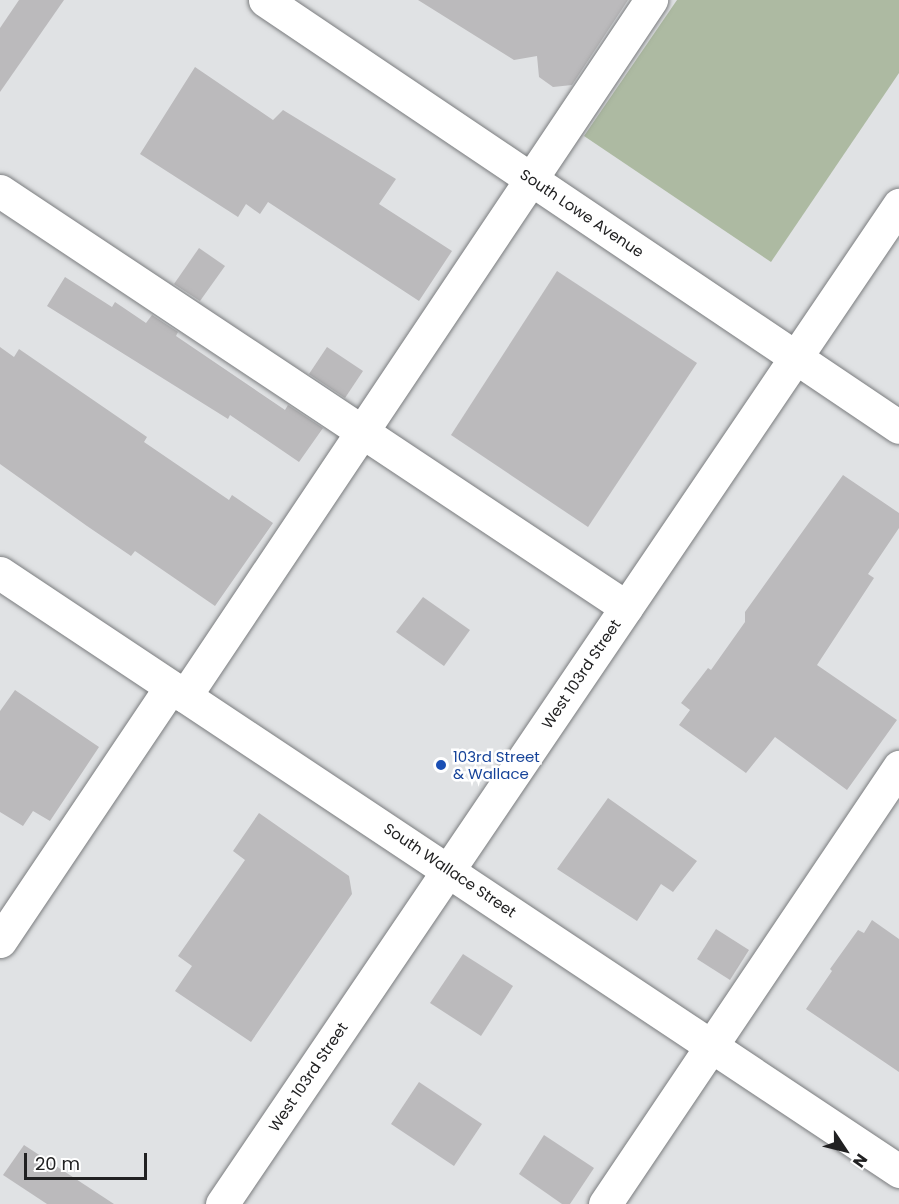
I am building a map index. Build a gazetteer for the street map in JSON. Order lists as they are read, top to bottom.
{
  "streets": {
    "street": ["South Lowe Avenue", "West 103rd Street", "South Wallace Street"]
  },
  "crossings": [
    ["South Lowe Avenue", "West 103rd Street"],
    ["West 103rd Street", "South Wallace Street"]
  ],
  "places": ["103rd Street & Wallace"],
  "scale_bar": "20 m",
  "north": "bottom right"
}
